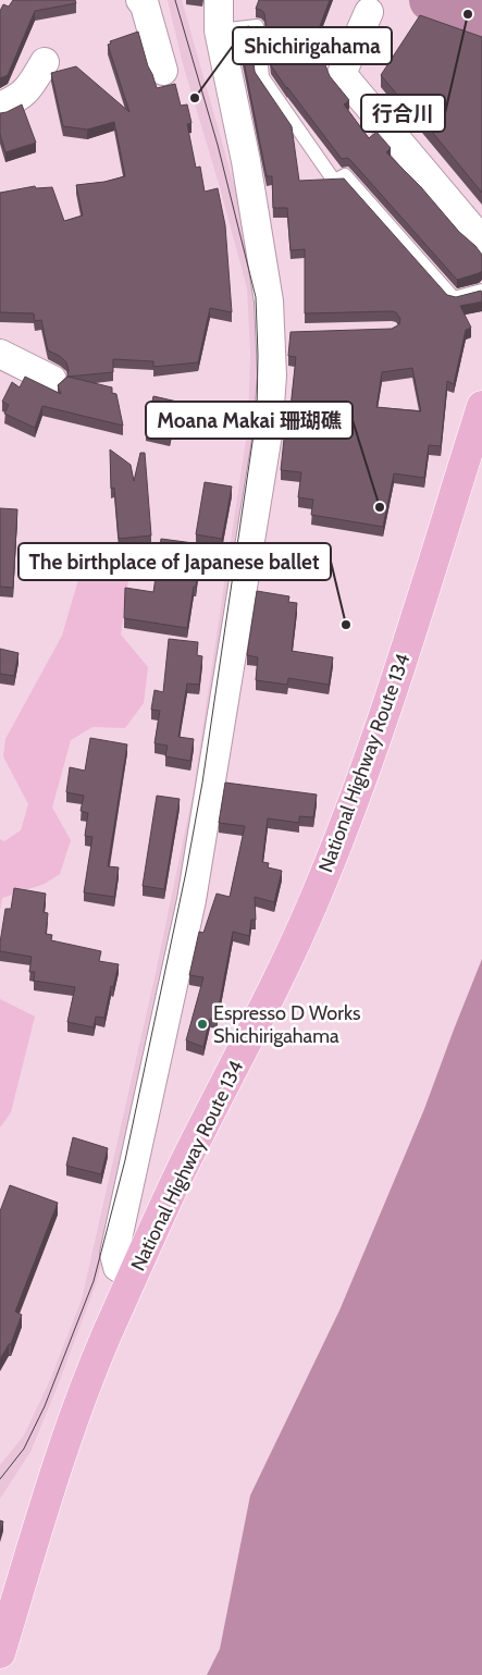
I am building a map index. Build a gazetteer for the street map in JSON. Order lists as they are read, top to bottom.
{
  "streets": {
    "highway": ["National Highway Route 134"]
  },
  "places": [
    "行合川",
    "Shichirigahama",
    "Moana Makai 珊瑚礁",
    "The birthplace of Japanese ballet",
    "Espresso D Works Shichirigahama"
  ]
}
